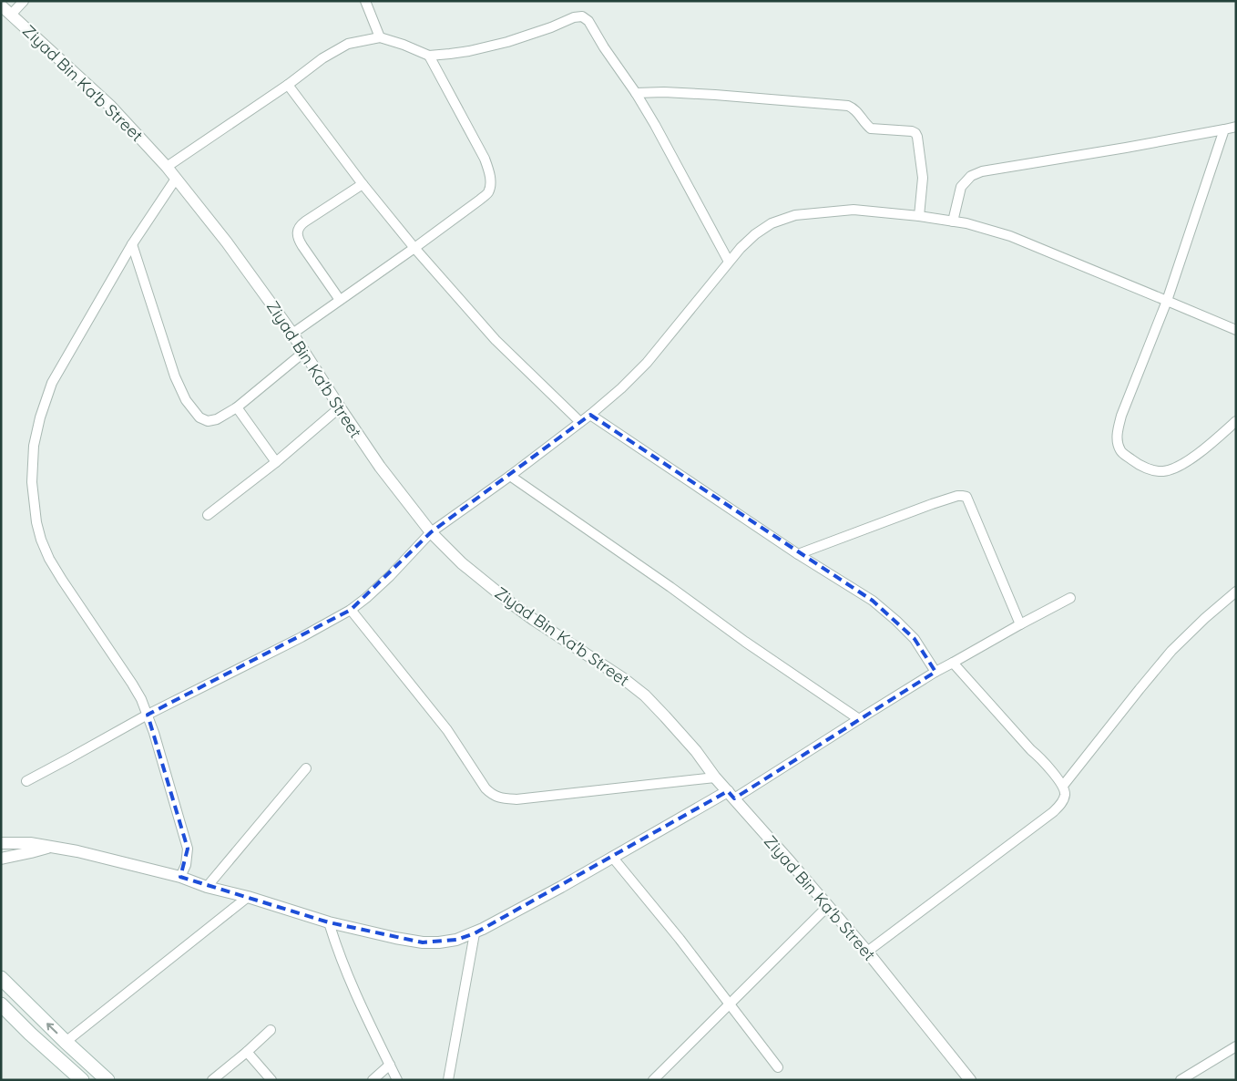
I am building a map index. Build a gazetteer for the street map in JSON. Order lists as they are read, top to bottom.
{
  "streets": {
    "street": ["Ziyad Bin Ka'b Street"]
  }
}
